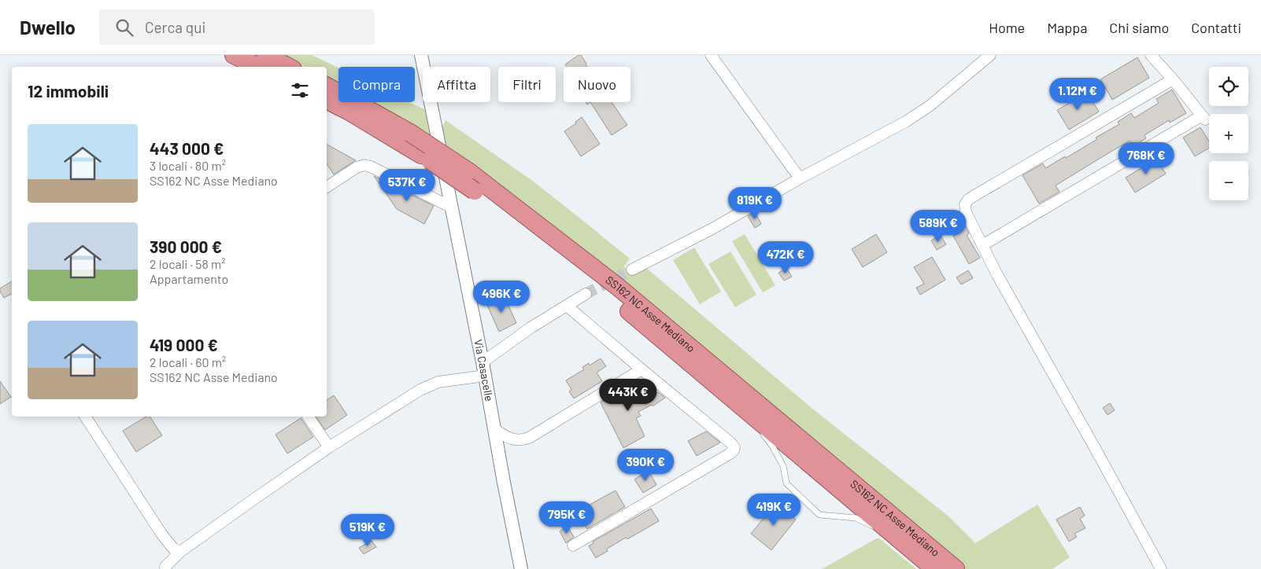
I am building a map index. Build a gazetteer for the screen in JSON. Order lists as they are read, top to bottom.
{
  "streets": {
    "highway": ["SS162 NC Asse Mediano"],
    "street": ["Via Casacelle"]
  },
  "page": {
    "header": "Dwello",
    "search": "Cerca qui",
    "nav": [
      "Home",
      "Mappa",
      "Chi siamo",
      "Contatti"
    ],
    "map_buttons": ["+", "−"],
    "chip": [
      "Compra",
      "Affitta",
      "Filtri",
      "Nuovo"
    ],
    "heading": "12 immobili",
    "price": [
      "1.12M €",
      "768K €",
      "537K €",
      "819K €",
      "589K €",
      "472K €",
      "496K €",
      "443K €",
      "390K €",
      "419K €",
      "795K €",
      "519K €"
    ],
    "list": [
      {
        "name": "443 000 €",
        "note": "3 locali · 80 m² · SS162 NC Asse Mediano"
      },
      {
        "name": "390 000 €",
        "note": "2 locali · 58 m² · Appartamento"
      },
      {
        "name": "419 000 €",
        "note": "2 locali · 60 m² · SS162 NC Asse Mediano"
      }
    ]
  }
}
